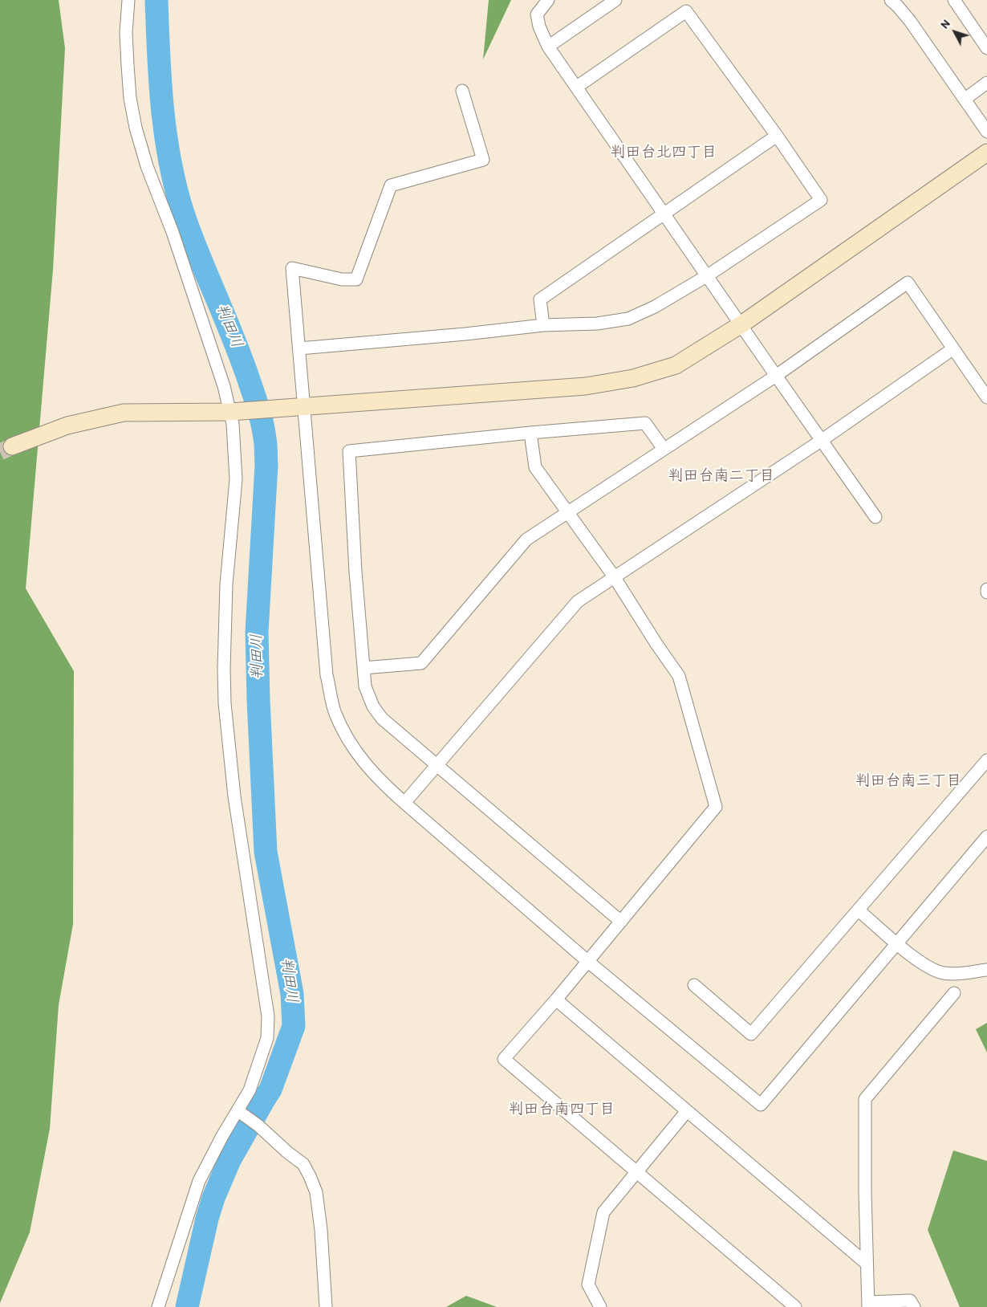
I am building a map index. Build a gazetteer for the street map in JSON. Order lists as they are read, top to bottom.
{
  "districts": [
    "判田台北四丁目",
    "判田台南二丁目",
    "判田台南三丁目",
    "判田台南四丁目"
  ],
  "water": ["判田川"],
  "north": "top left"
}
